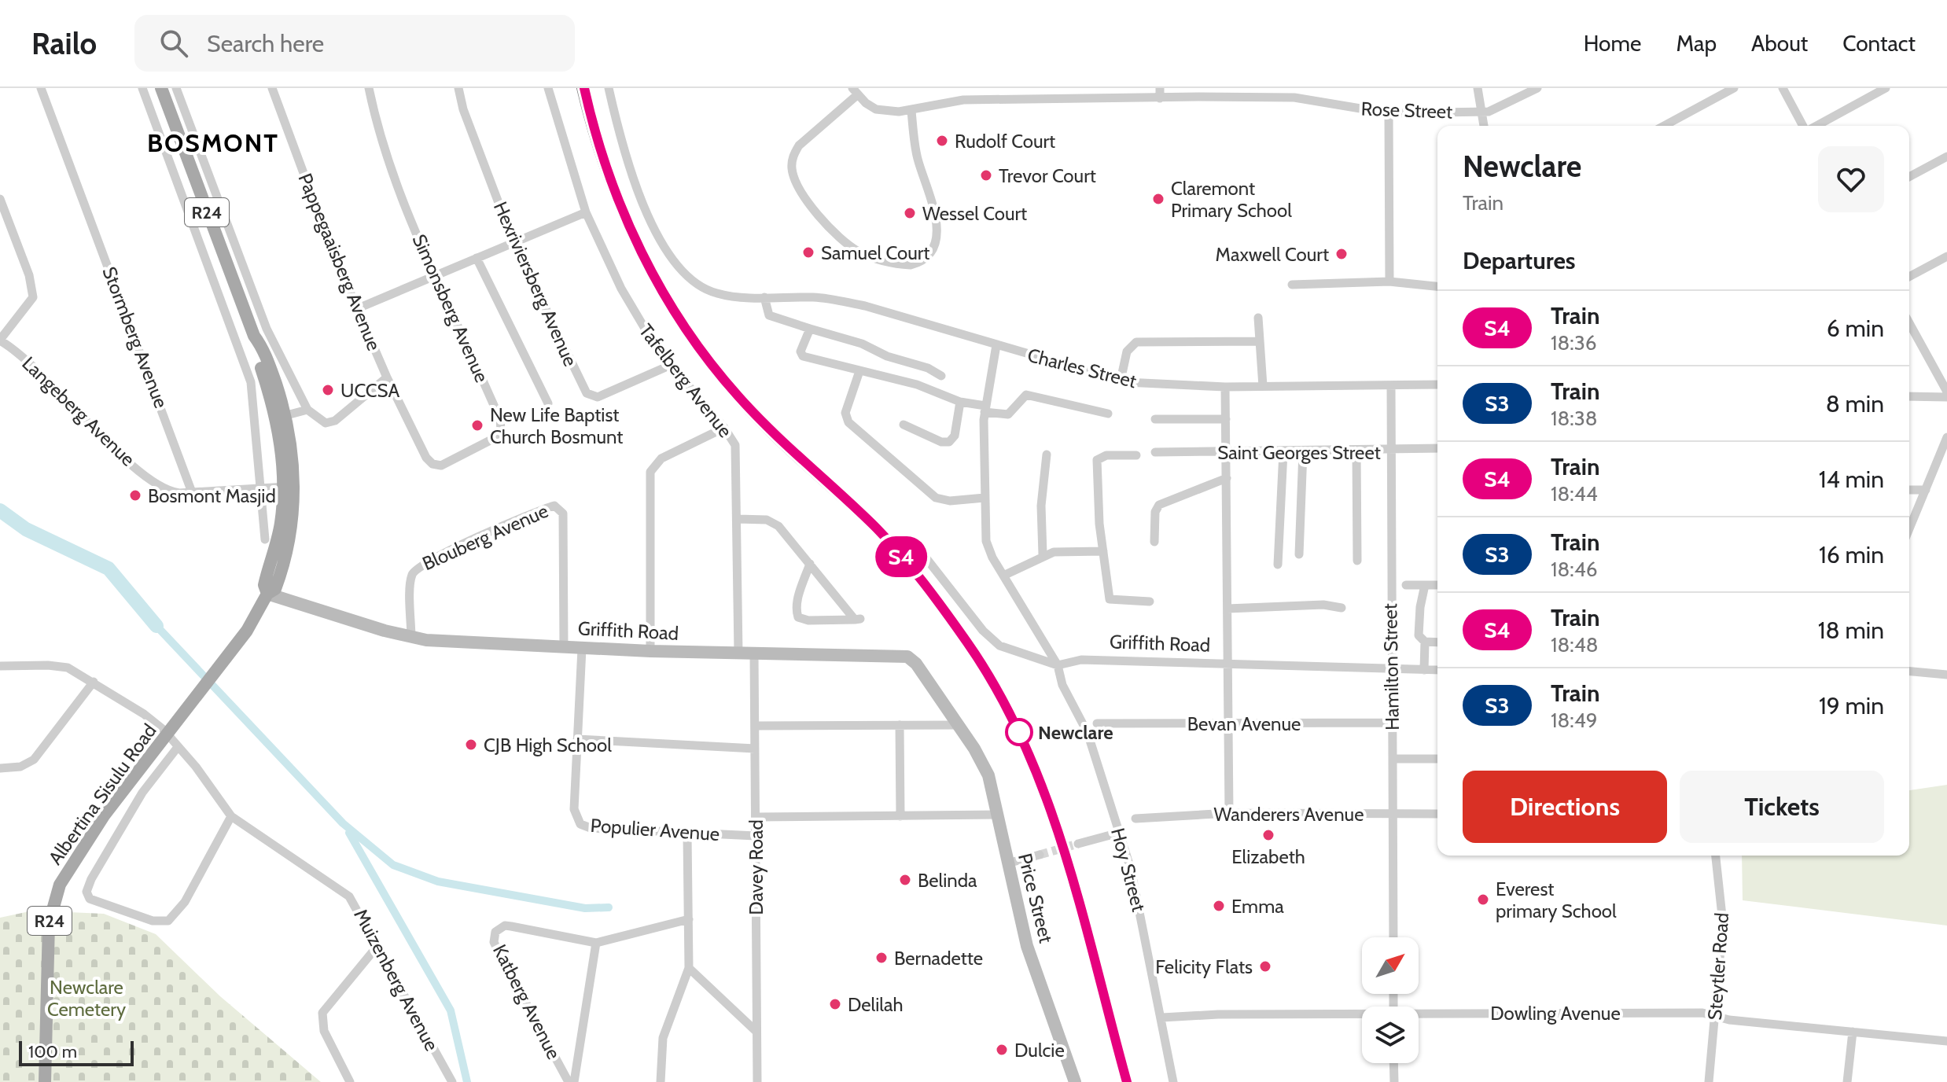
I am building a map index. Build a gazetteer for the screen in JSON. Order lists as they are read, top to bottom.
{
  "streets": {
    "main road": ["R24", "Albertina Sisulu Road"],
    "street": [
      "Rose Street",
      "Pappegaaisberg Avenue",
      "Hexriviersberg Avenue",
      "Simonsberg Avenue",
      "Stormberg Avenue",
      "Charles Street",
      "Tafelberg Avenue",
      "Langeberg Avenue",
      "Saint Georges Street",
      "Blouberg Avenue",
      "Griffith Road",
      "Hamilton Street",
      "Bevan Avenue",
      "Wanderers Avenue",
      "Populier Avenue",
      "Davey Road",
      "Hoy Street",
      "Price Street",
      "Steytler Road",
      "Muizenberg Avenue",
      "Katberg Avenue",
      "Dowling Avenue"
    ]
  },
  "crossings": [
    ["Pappegaaisberg Avenue", "Simonsberg Avenue"],
    ["Hexriviersberg Avenue", "Tafelberg Avenue"],
    ["Stormberg Avenue", "Langeberg Avenue"],
    ["Charles Street", "Hamilton Street"],
    ["Charles Street", "Hoy Street"],
    ["Tafelberg Avenue", "Griffith Road"],
    ["Saint Georges Street", "Hamilton Street"],
    ["Blouberg Avenue", "Griffith Road"],
    ["Griffith Road", "Hamilton Street"],
    ["Griffith Road", "Albertina Sisulu Road"],
    ["Griffith Road", "Populier Avenue"],
    ["Griffith Road", "Davey Road"],
    ["Griffith Road", "Hoy Street"],
    ["Griffith Road", "Price Street"],
    ["Hamilton Street", "Bevan Avenue"],
    ["Hamilton Street", "Wanderers Avenue"],
    ["Albertina Sisulu Road", "Muizenberg Avenue"],
    ["Populier Avenue", "Davey Road"],
    ["Hoy Street", "Dowling Avenue"],
    ["Steytler Road", "Dowling Avenue"]
  ],
  "districts": ["BOSMONT"],
  "parks": ["Newclare Cemetery"],
  "places": [
    "Rudolf Court",
    "Trevor Court",
    "Claremont Primary School",
    "Wessel Court",
    "Samuel Court",
    "Maxwell Court",
    "UCCSA",
    "New Life Baptist Church Bosmunt",
    "Bosmont Masjid",
    "Newclare",
    "CJB High School",
    "Elizabeth",
    "Belinda",
    "Everest primary School",
    "Emma",
    "Bernadette",
    "Felicity Flats",
    "Delilah",
    "Dulcie"
  ],
  "scale_bar": "100 m",
  "north": "top right",
  "page": {
    "header": "Railo",
    "search": "Search here",
    "nav": [
      "Home",
      "Map",
      "About",
      "Contact"
    ],
    "on_map": "S4",
    "heading": [
      ["Newclare", "Train"],
      "Departures"
    ],
    "list": [
      {
        "mark": "S4",
        "name": "Train",
        "note": "18:36",
        "value": "6 min"
      },
      {
        "mark": "S3",
        "name": "Train",
        "note": "18:38",
        "value": "8 min"
      },
      {
        "mark": "S4",
        "name": "Train",
        "note": "18:44",
        "value": "14 min"
      },
      {
        "mark": "S3",
        "name": "Train",
        "note": "18:46",
        "value": "16 min"
      },
      {
        "mark": "S4",
        "name": "Train",
        "note": "18:48",
        "value": "18 min"
      },
      {
        "mark": "S3",
        "name": "Train",
        "note": "18:49",
        "value": "19 min"
      }
    ],
    "buttons": ["Directions", "Tickets"],
    "scale": "100 m"
  }
}
